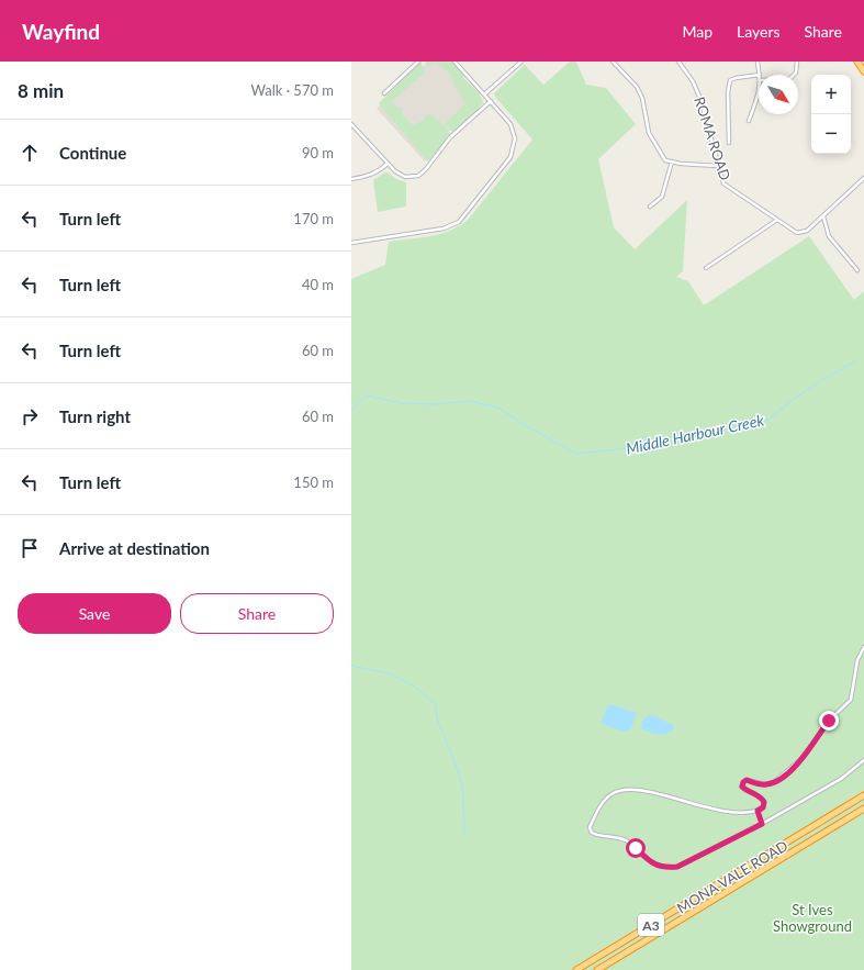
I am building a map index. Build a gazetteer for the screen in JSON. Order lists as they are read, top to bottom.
{
  "streets": {
    "highway": ["MONA VALE ROAD", "A3"],
    "street": ["ROMA ROAD"]
  },
  "water": ["Middle Harbour Creek"],
  "parks": ["St Ives Showground"],
  "north": "bottom right",
  "page": {
    "header": "Wayfind",
    "nav": ["Map", "Layers", "Share"],
    "heading": ["8 min", "Walk · 570 m"],
    "map_buttons": ["+", "−"],
    "list": [
      ["Continue", "90 m"],
      ["Turn left", "170 m"],
      ["Turn left", "40 m"],
      ["Turn left", "60 m"],
      ["Turn right", "60 m"],
      ["Turn left", "150 m"],
      "Arrive at destination"
    ],
    "buttons": ["Save", "Share"]
  }
}
